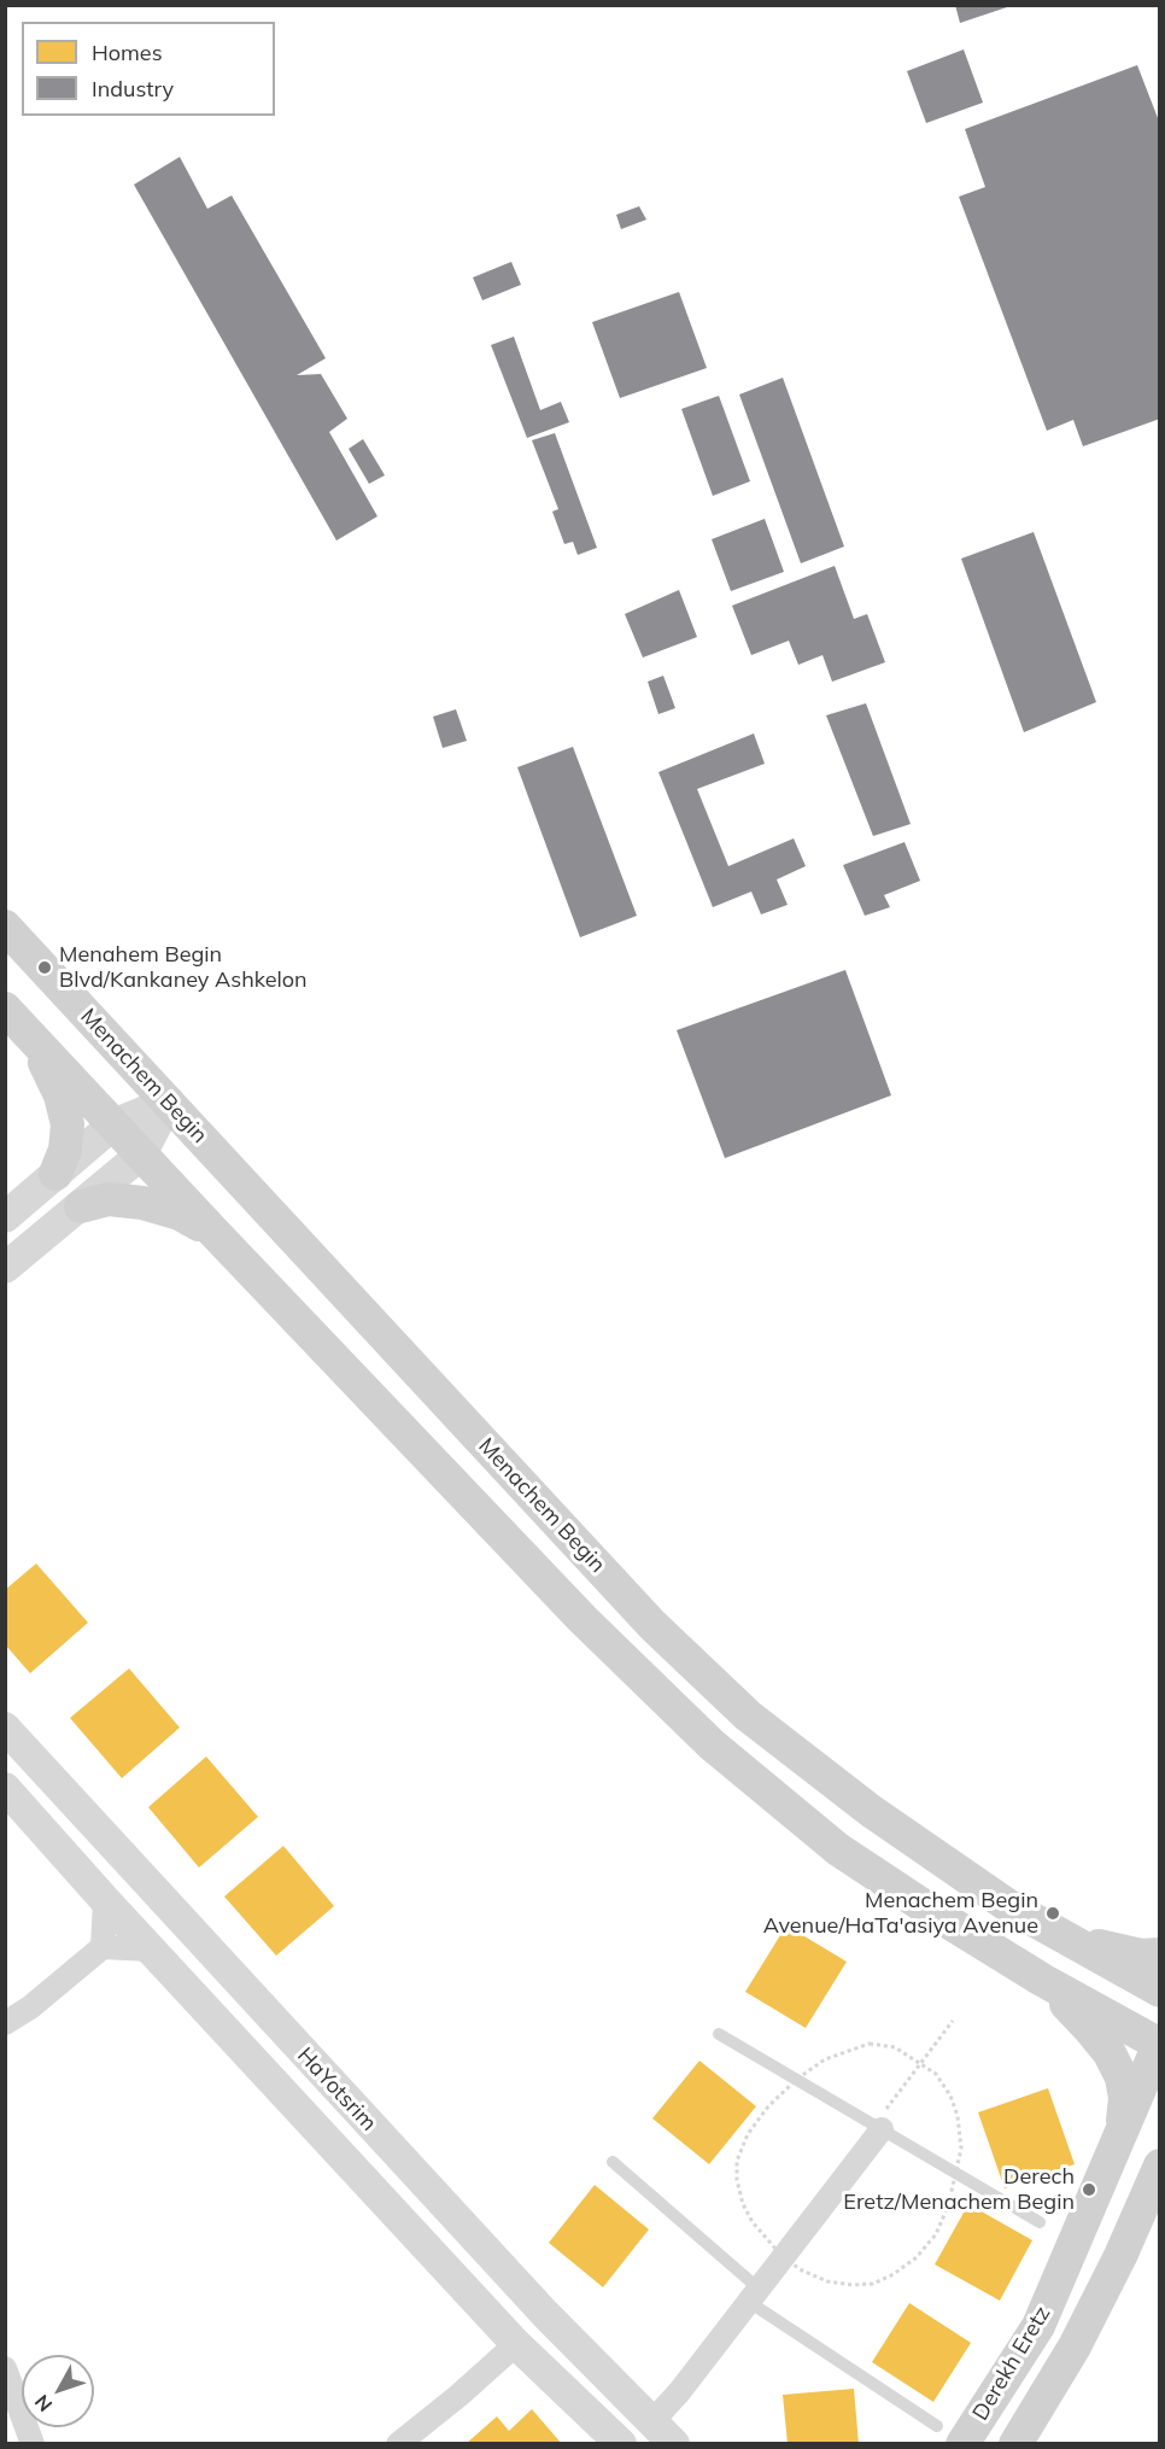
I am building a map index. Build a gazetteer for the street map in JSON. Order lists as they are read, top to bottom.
{
  "streets": {
    "main road": ["Menachem Begin", "Derekh Eretz"],
    "street": ["HaYotsrim"]
  },
  "places": ["Menahem Begin Blvd/Kankaney Ashkelon", "Menachem Begin Avenue/HaTa'asiya Avenue", "Derech Eretz/Menachem Begin"],
  "legend": ["Homes", "Industry"],
  "north": "bottom left"
}
